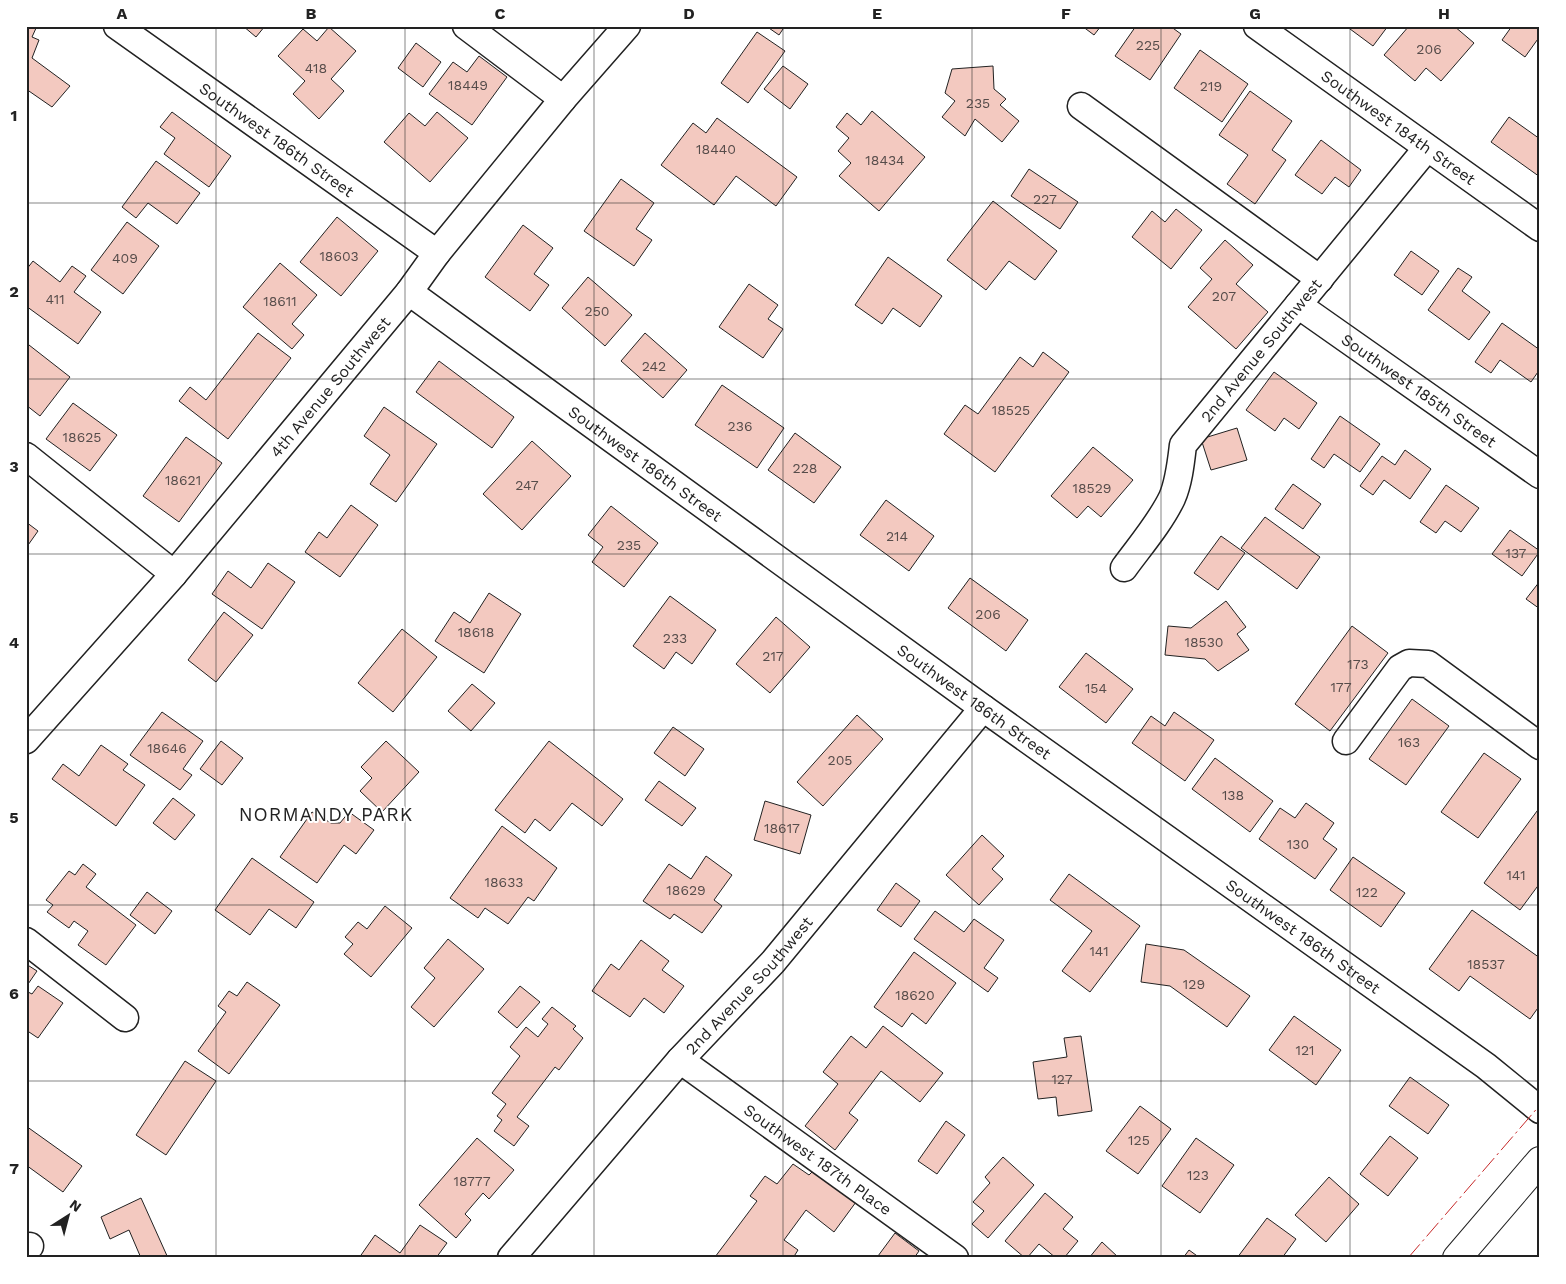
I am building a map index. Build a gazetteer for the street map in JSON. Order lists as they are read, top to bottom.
{
  "streets": {
    "street": [
      "Southwest 184th Street",
      "Southwest 186th Street",
      "2nd Avenue Southwest",
      "4th Avenue Southwest",
      "Southwest 185th Street",
      "Southwest 187th Place"
    ]
  },
  "crossings": [
    ["Southwest 184th Street", "2nd Avenue Southwest"],
    ["Southwest 186th Street", "2nd Avenue Southwest"],
    ["Southwest 186th Street", "4th Avenue Southwest"],
    ["2nd Avenue Southwest", "Southwest 185th Street"],
    ["2nd Avenue Southwest", "Southwest 187th Place"]
  ],
  "districts": ["NORMANDY PARK"],
  "house_numbers": [
    "225",
    "206",
    "418",
    "18449",
    "219",
    "235",
    "18440",
    "18434",
    "227",
    "18603",
    "409",
    "207",
    "411",
    "18611",
    "250",
    "242",
    "18525",
    "236",
    "18625",
    "228",
    "18621",
    "247",
    "18529",
    "214",
    "235",
    "137",
    "206",
    "18618",
    "233",
    "18530",
    "217",
    "173",
    "177",
    "154",
    "163",
    "18646",
    "205",
    "138",
    "18617",
    "130",
    "141",
    "18633",
    "18629",
    "122",
    "141",
    "18537",
    "129",
    "18620",
    "121",
    "127",
    "125",
    "123",
    "18777"
  ],
  "north": "top right",
  "grid": {
    "columns": [
      "A",
      "B",
      "C",
      "D",
      "E",
      "F",
      "G",
      "H"
    ],
    "rows": [
      "1",
      "2",
      "3",
      "4",
      "5",
      "6",
      "7"
    ]
  }
}
